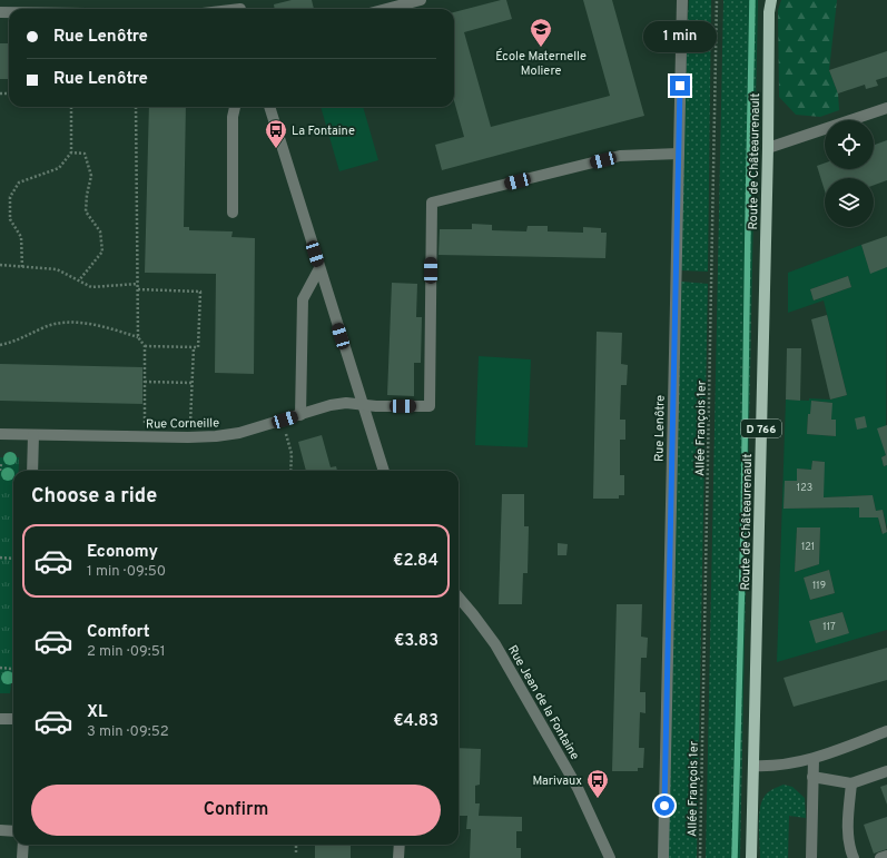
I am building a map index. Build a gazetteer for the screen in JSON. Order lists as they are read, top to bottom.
{
  "streets": {
    "main road": ["Route de Châteaurenault", "D 766"],
    "street": ["Rue Corneille", "Rue Lenôtre", "Rue Jean de la Fontaine"],
    "path": ["Allée François 1er"]
  },
  "crossings": [
    ["Rue Corneille", "Rue Lenôtre"]
  ],
  "places": {
    "school or university": ["École Maternelle Moliere"],
    "bus stop": ["La Fontaine", "Marivaux"]
  },
  "house_numbers": [
    "123",
    "121",
    "119",
    "117"
  ],
  "page": {
    "banner": ["Rue Lenôtre", "Rue Lenôtre"],
    "bubble": "1 min",
    "heading": "Choose a ride",
    "list": [
      {
        "name": "Economy",
        "note": "1 min · 09:50",
        "value": "€2.84"
      },
      {
        "name": "Comfort",
        "note": "2 min · 09:51",
        "value": "€3.83"
      },
      {
        "name": "XL",
        "note": "3 min · 09:52",
        "value": "€4.83"
      }
    ],
    "buttons": "Confirm"
  }
}
